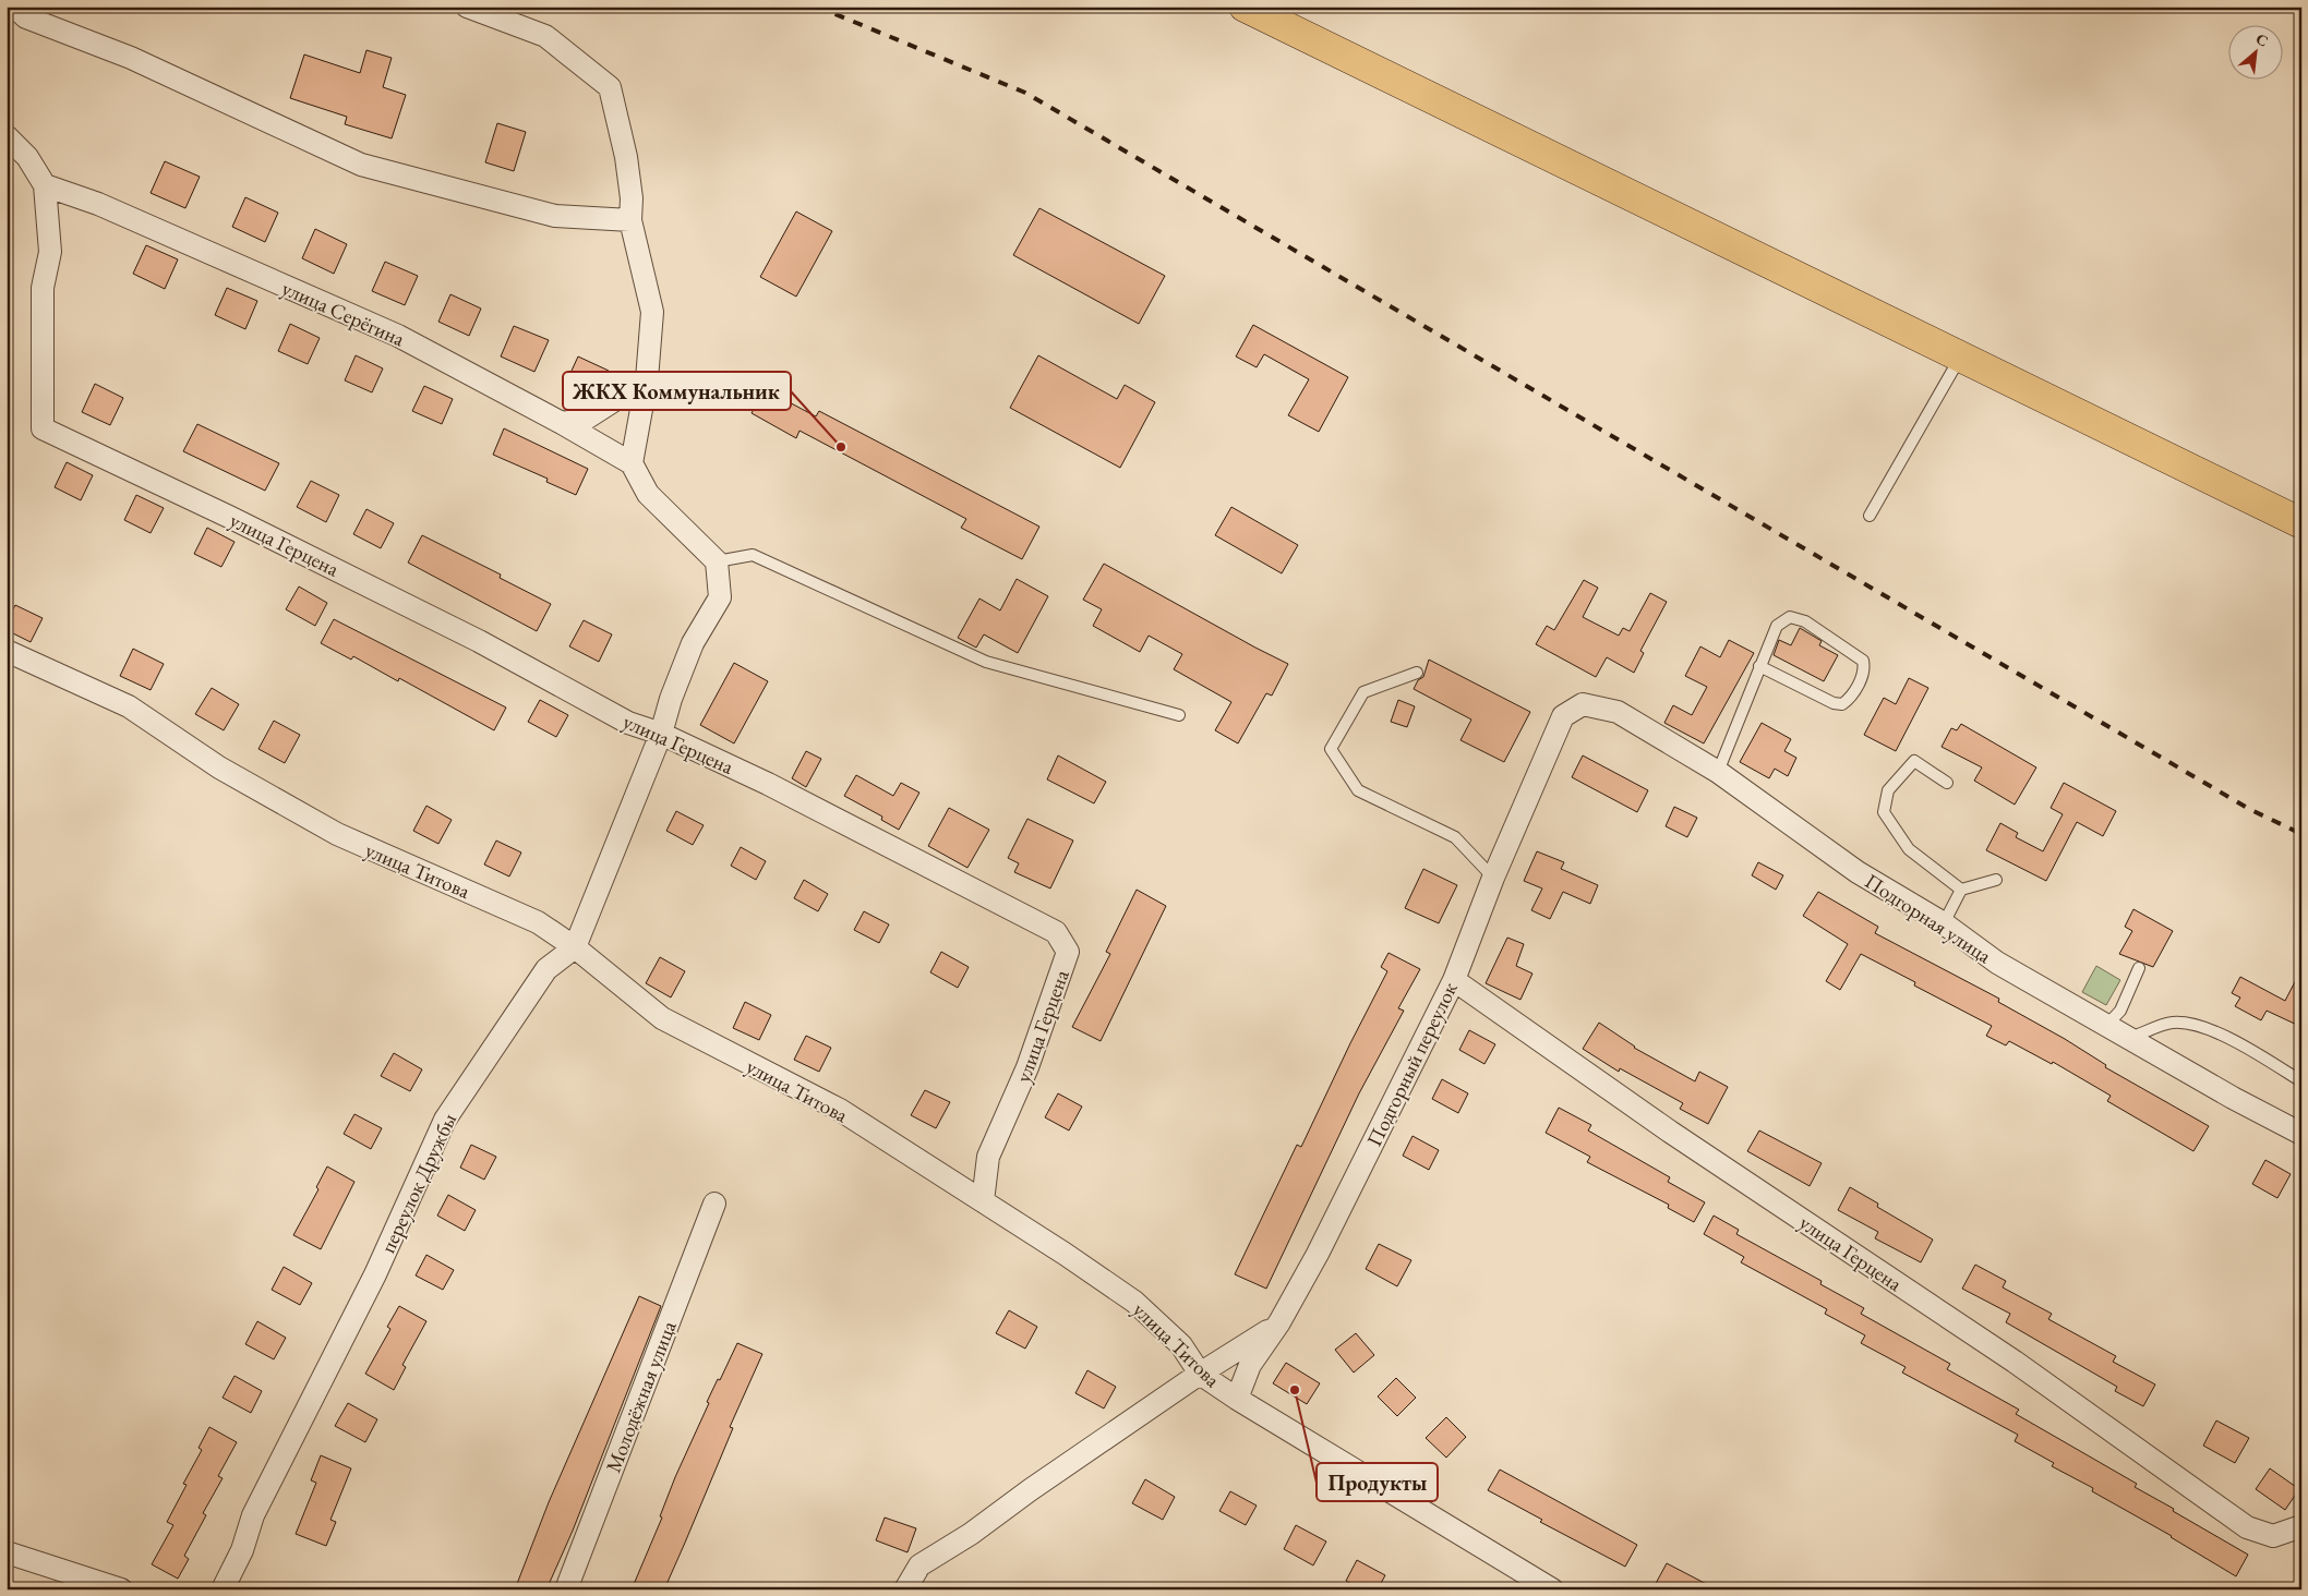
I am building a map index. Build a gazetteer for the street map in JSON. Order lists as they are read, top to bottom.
{
  "streets": {
    "street": [
      "улица Серёгина",
      "улица Герцена",
      "улица Титова",
      "Подгорная улица",
      "Подгорный переулок",
      "переулок Дружбы",
      "Молодёжная улица"
    ]
  },
  "crossings": [
    ["улица Серёгина", "улица Герцена"],
    ["улица Герцена", "улица Титова"],
    ["улица Герцена", "Подгорный переулок"],
    ["улица Титова", "Подгорный переулок"],
    ["улица Титова", "переулок Дружбы"],
    ["Подгорная улица", "Подгорный переулок"]
  ],
  "places": ["ЖКХ Коммунальник", "Продукты"],
  "north": "top right"
}
